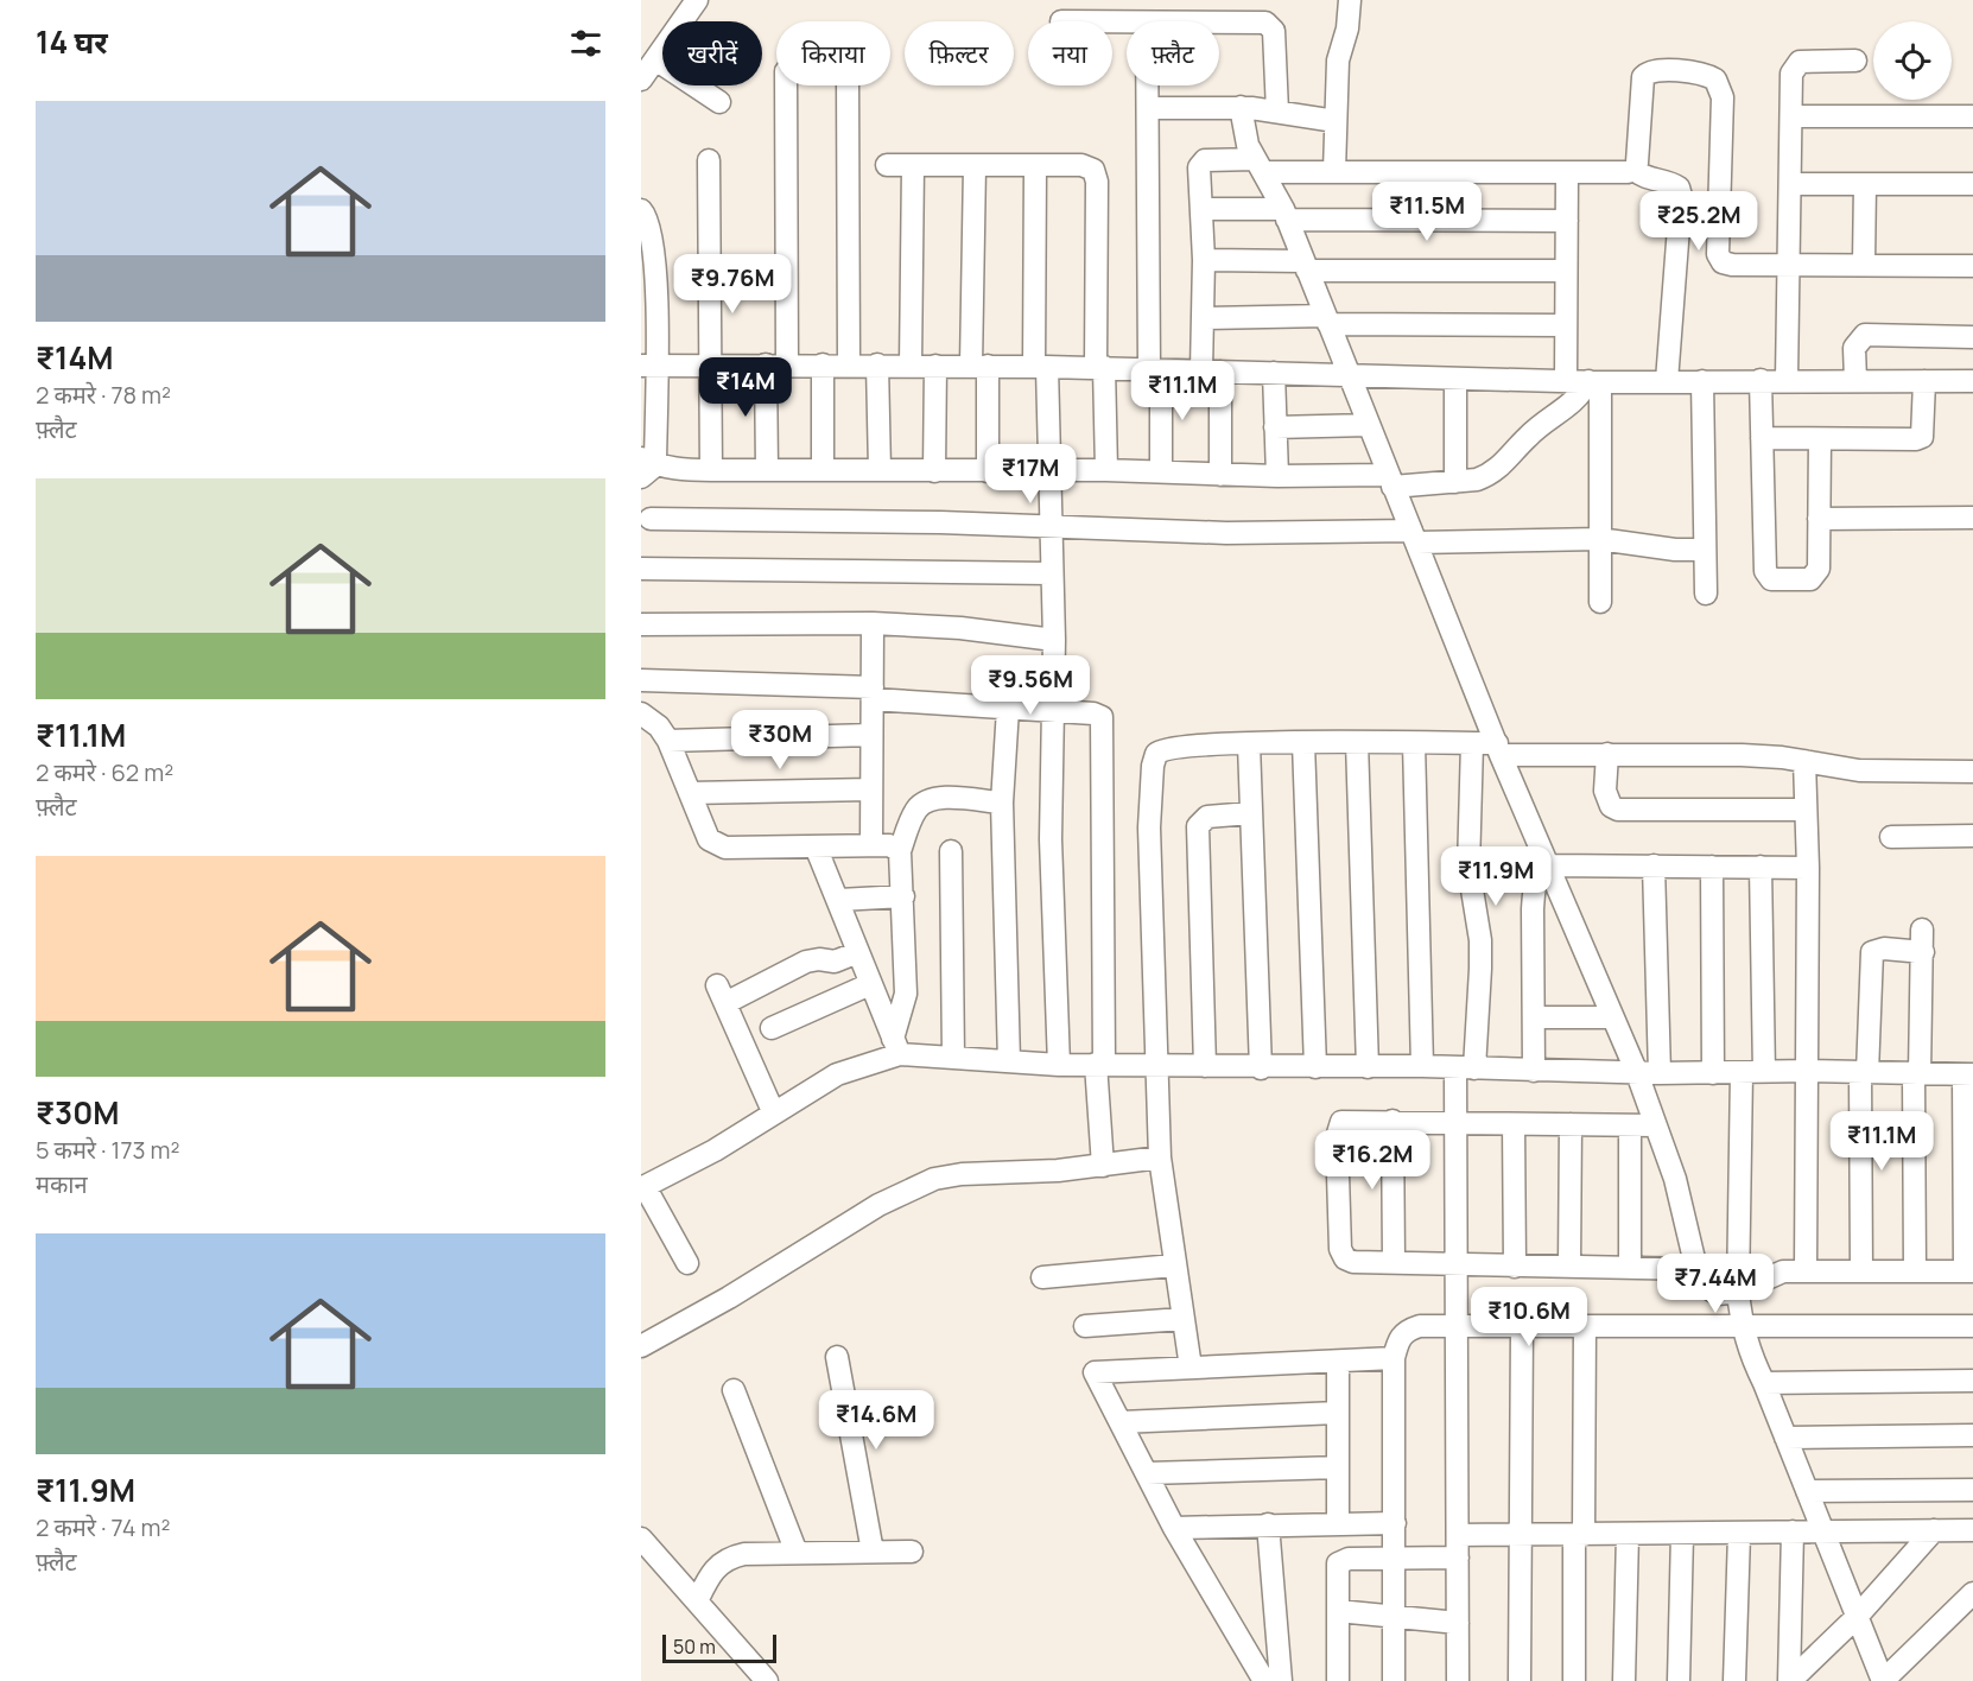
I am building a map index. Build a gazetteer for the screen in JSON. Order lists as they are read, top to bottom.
{
  "scale_bar": "50 m",
  "page": {
    "heading": "14 घर",
    "chip": [
      "खरीदें",
      "किराया",
      "फ़िल्टर",
      "नया",
      "फ़्लैट"
    ],
    "list": [
      {
        "name": "₹14M",
        "note": "2 कमरे · 78 m² · फ़्लैट"
      },
      {
        "name": "₹11.1M",
        "note": "2 कमरे · 62 m² · फ़्लैट"
      },
      {
        "name": "₹30M",
        "note": "5 कमरे · 173 m² · मकान"
      },
      {
        "name": "₹11.9M",
        "note": "2 कमरे · 74 m² · फ़्लैट"
      }
    ],
    "price": [
      "₹11.5M",
      "₹25.2M",
      "₹9.76M",
      "₹14M",
      "₹11.1M",
      "₹17M",
      "₹9.56M",
      "₹30M",
      "₹11.9M",
      "₹11.1M",
      "₹16.2M",
      "₹7.44M",
      "₹10.6M",
      "₹14.6M"
    ],
    "scale": "50 m"
  }
}
